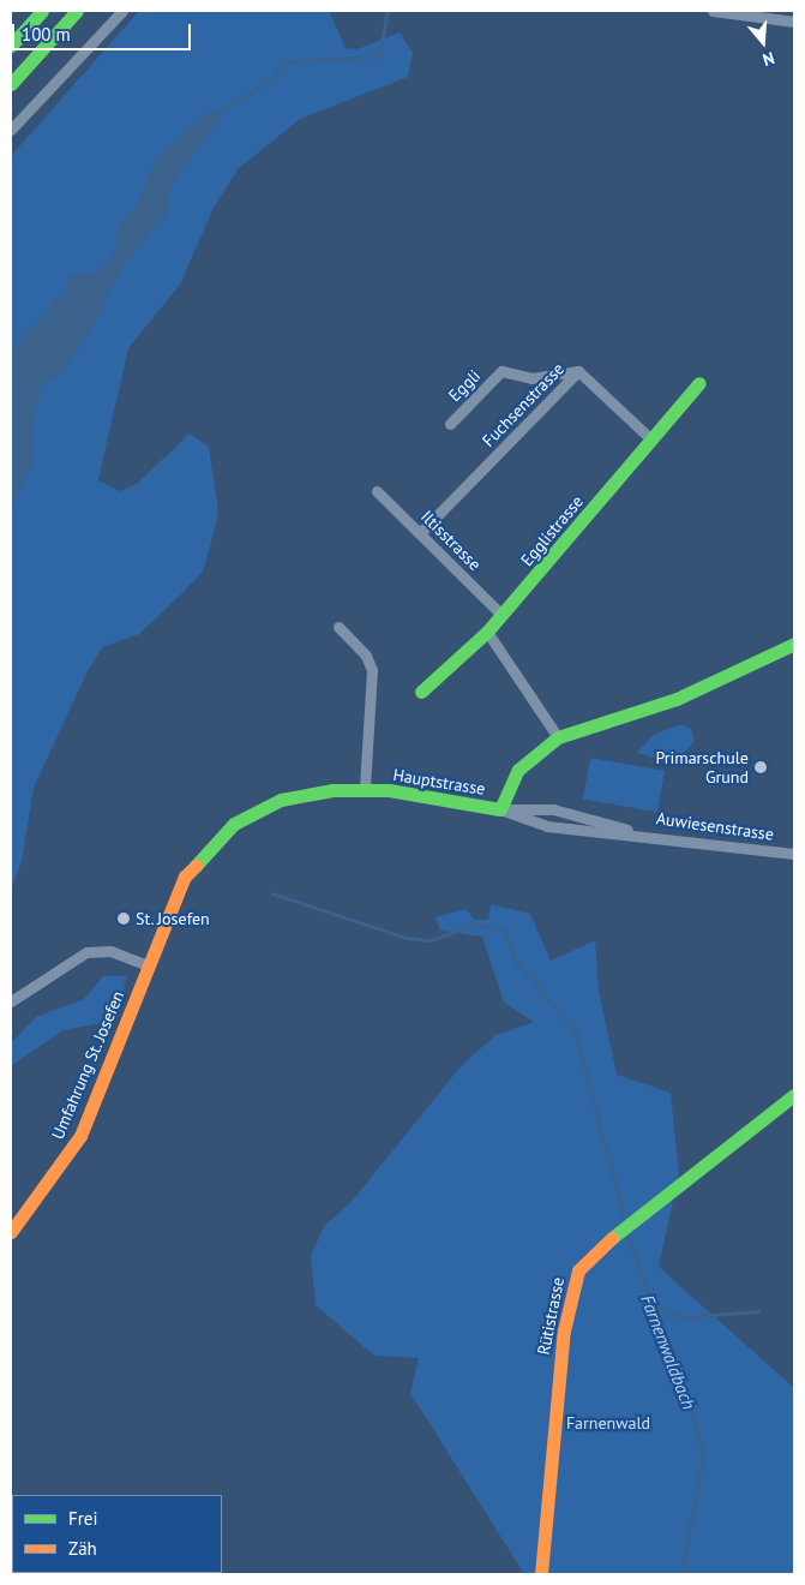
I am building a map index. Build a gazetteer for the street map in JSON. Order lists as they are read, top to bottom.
{
  "streets": {
    "main road": [
      "Egglistrasse",
      "Hauptstrasse",
      "Umfahrung St. Josefen",
      "Rütistrasse"
    ],
    "street": [
      "Eggli",
      "Fuchsenstrasse",
      "Iltisstrasse",
      "Auwiesenstrasse"
    ]
  },
  "crossings": [
    ["Eggli", "Fuchsenstrasse"],
    ["Fuchsenstrasse", "Egglistrasse"],
    ["Fuchsenstrasse", "Iltisstrasse"],
    ["Egglistrasse", "Iltisstrasse"],
    ["Hauptstrasse", "Auwiesenstrasse"],
    ["Hauptstrasse", "Umfahrung St. Josefen"]
  ],
  "water": ["Farnenwaldbach"],
  "parks": ["Farnenwald"],
  "places": ["Primarschule Grund", "St. Josefen"],
  "legend": ["Frei", "Zäh"],
  "scale_bar": "100 m",
  "north": "bottom"
}
